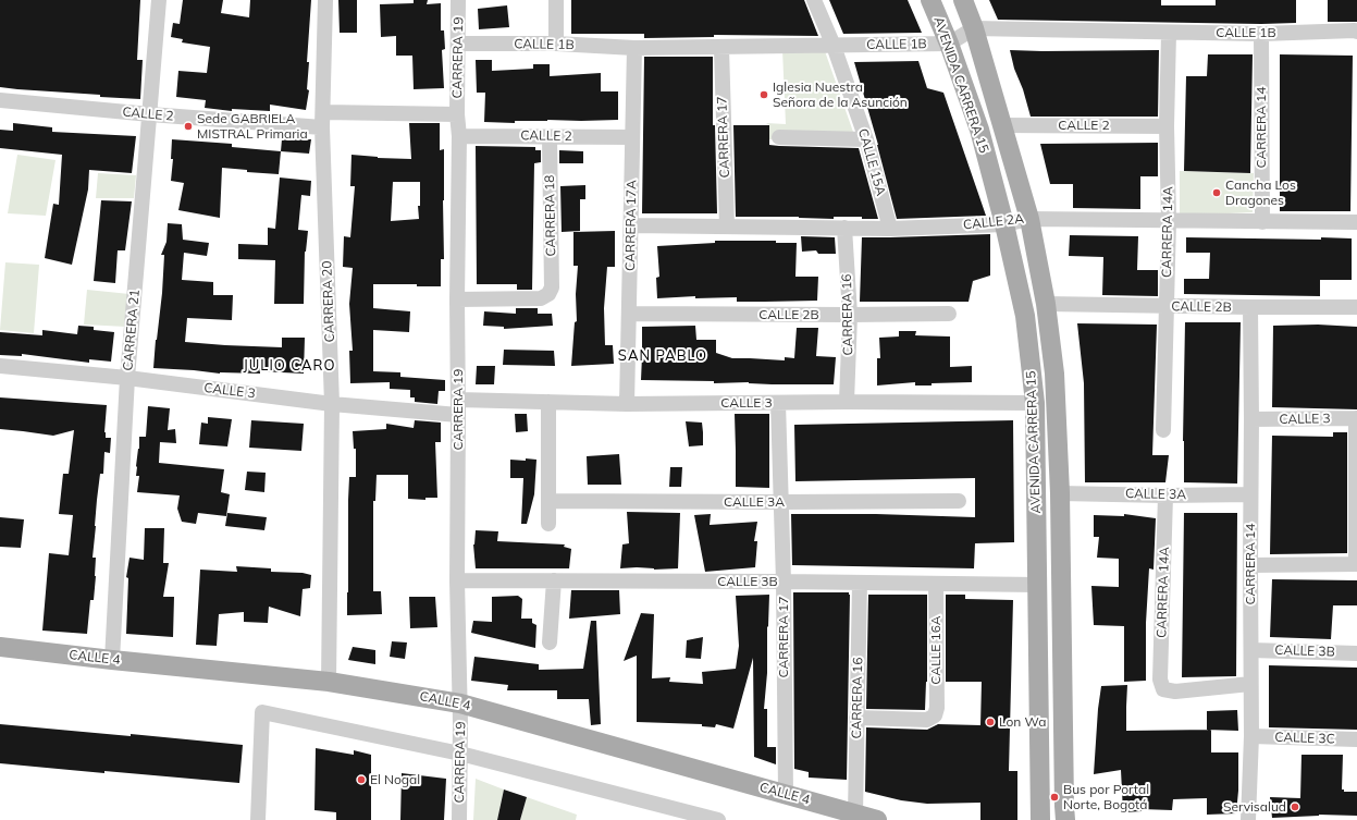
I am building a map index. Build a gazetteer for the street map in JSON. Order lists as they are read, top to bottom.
{
  "streets": {
    "main road": ["AVENIDA CARRERA 15", "CALLE 4"],
    "street": [
      "CALLE 1B",
      "CARRERA 19",
      "CALLE 2",
      "CARRERA 14",
      "CARRERA 17",
      "CALLE 15A",
      "CARRERA 18",
      "CALLE 2A",
      "CARRERA 17A",
      "CARRERA 14A",
      "CARRERA 20",
      "CALLE 2B",
      "CARRERA 16",
      "CARRERA 21",
      "CALLE 3",
      "CALLE 3A",
      "CALLE 3B",
      "CALLE 16A",
      "CALLE 3C"
    ]
  },
  "crossings": [
    ["CALLE 1B", "CARRERA 19"],
    ["CALLE 1B", "AVENIDA CARRERA 15"],
    ["CALLE 1B", "CARRERA 14"],
    ["CALLE 1B", "CARRERA 17"],
    ["CALLE 1B", "CALLE 15A"],
    ["CALLE 1B", "CARRERA 17A"],
    ["CALLE 1B", "CARRERA 14A"],
    ["CARRERA 19", "CALLE 2"],
    ["CARRERA 19", "CARRERA 18"],
    ["CARRERA 19", "CALLE 3"],
    ["CARRERA 19", "CALLE 3B"],
    ["CARRERA 19", "CALLE 4"],
    ["AVENIDA CARRERA 15", "CALLE 2"],
    ["AVENIDA CARRERA 15", "CALLE 2A"],
    ["AVENIDA CARRERA 15", "CALLE 2B"],
    ["AVENIDA CARRERA 15", "CALLE 3"],
    ["AVENIDA CARRERA 15", "CALLE 3A"],
    ["AVENIDA CARRERA 15", "CALLE 3B"],
    ["CALLE 2", "CARRERA 18"],
    ["CALLE 2", "CARRERA 17A"],
    ["CALLE 2", "CARRERA 14A"],
    ["CALLE 2", "CARRERA 20"],
    ["CALLE 2", "CARRERA 21"],
    ["CARRERA 14", "CALLE 2A"],
    ["CARRERA 14", "CARRERA 14A"],
    ["CARRERA 14", "CALLE 2B"],
    ["CARRERA 14", "CALLE 3"],
    ["CARRERA 14", "CALLE 3A"],
    ["CARRERA 14", "CALLE 3B"],
    ["CARRERA 14", "CALLE 3C"],
    ["CARRERA 17", "CALLE 2A"],
    ["CARRERA 17", "CALLE 3"],
    ["CARRERA 17", "CALLE 3A"],
    ["CARRERA 17", "CALLE 3B"],
    ["CARRERA 17", "CALLE 4"],
    ["CALLE 15A", "CALLE 2A"],
    ["CALLE 2A", "CARRERA 17A"],
    ["CALLE 2A", "CARRERA 14A"],
    ["CALLE 2A", "CARRERA 16"],
    ["CARRERA 17A", "CALLE 2B"],
    ["CARRERA 17A", "CALLE 3"],
    ["CARRERA 14A", "CALLE 2B"],
    ["CARRERA 14A", "CALLE 3A"],
    ["CARRERA 20", "CALLE 3"],
    ["CARRERA 20", "CALLE 4"],
    ["CALLE 2B", "CARRERA 16"],
    ["CARRERA 16", "CALLE 3"],
    ["CARRERA 16", "CALLE 3B"],
    ["CARRERA 16", "CALLE 16A"],
    ["CARRERA 16", "CALLE 4"],
    ["CARRERA 21", "CALLE 3"],
    ["CARRERA 21", "CALLE 4"],
    ["CALLE 3B", "CALLE 16A"]
  ],
  "districts": ["SAN PABLO", "JULIO CARO"],
  "places": [
    "Iglesia Nuestra Señora de la Asunción",
    "Sede GABRIELA MISTRAL Primaria",
    "Cancha Los Dragones",
    "Lon Wa",
    "El Nogal",
    "Bus por Portal Norte, Bogotá",
    "Servisalud"
  ]
}
